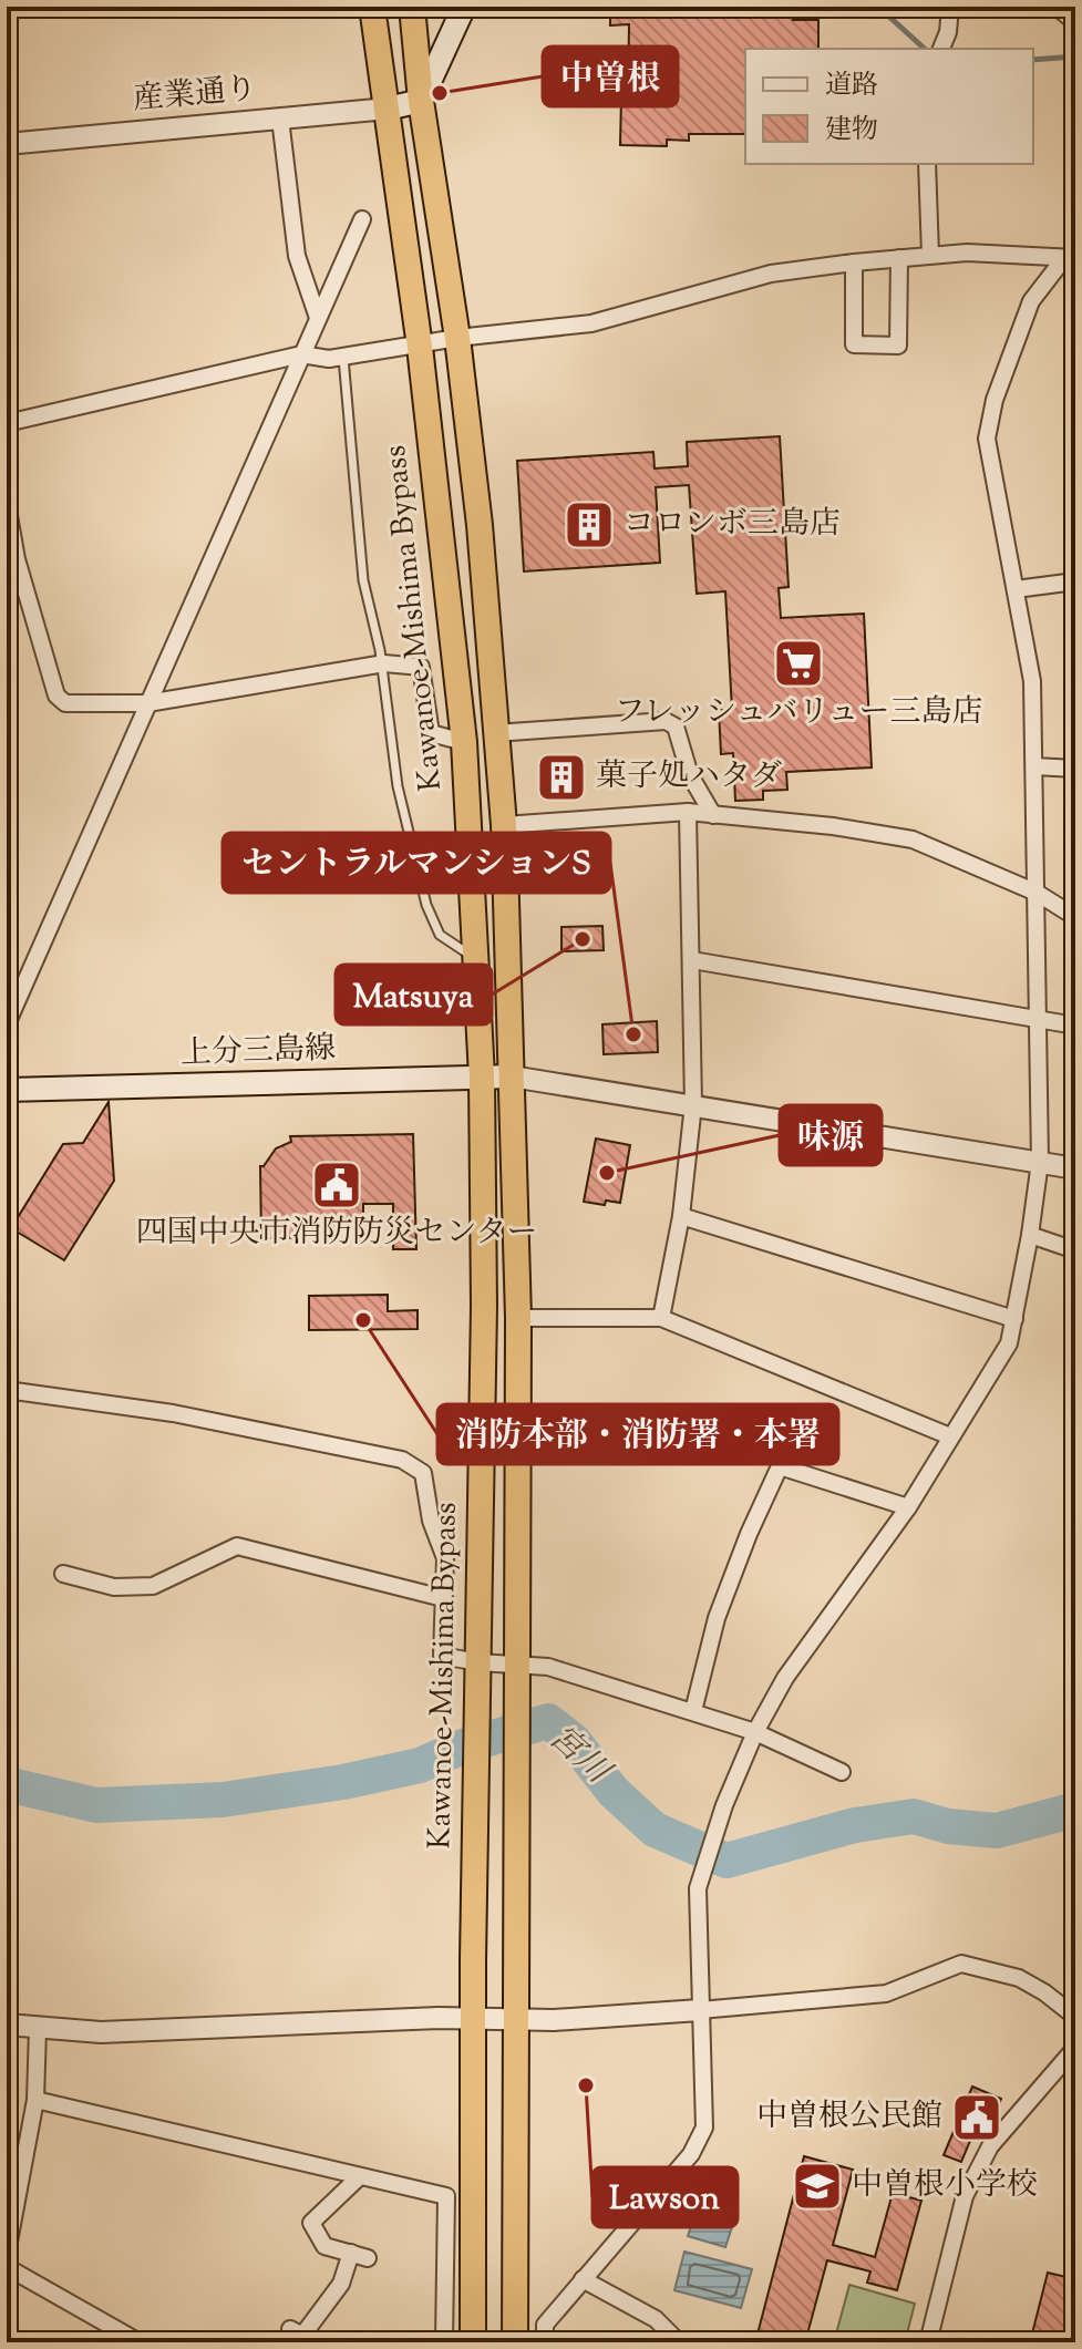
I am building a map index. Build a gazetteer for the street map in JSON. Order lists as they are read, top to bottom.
{
  "streets": {
    "highway": ["Kawanoe-Mishima Bypass"],
    "main road": ["上分三島線"],
    "street": ["産業通り"]
  },
  "crossings": [
    ["産業通り", "Kawanoe-Mishima Bypass"],
    ["Kawanoe-Mishima Bypass", "上分三島線"]
  ],
  "water": ["宮川"],
  "places": {
    "other": [
      "中曽根",
      "Matsuya",
      "セントラルマンションS",
      "味源",
      "消防本部・消防署・本署",
      "Lawson"
    ],
    "building": ["コロンボ三島店", "菓子処ハタダ"],
    "supermarket": ["フレッシュバリュー三島店"],
    "public building": ["四国中央市消防防災センター", "中曽根公民館"],
    "school or university": ["中曽根小学校"]
  },
  "legend": ["道路", "建物"]
}
